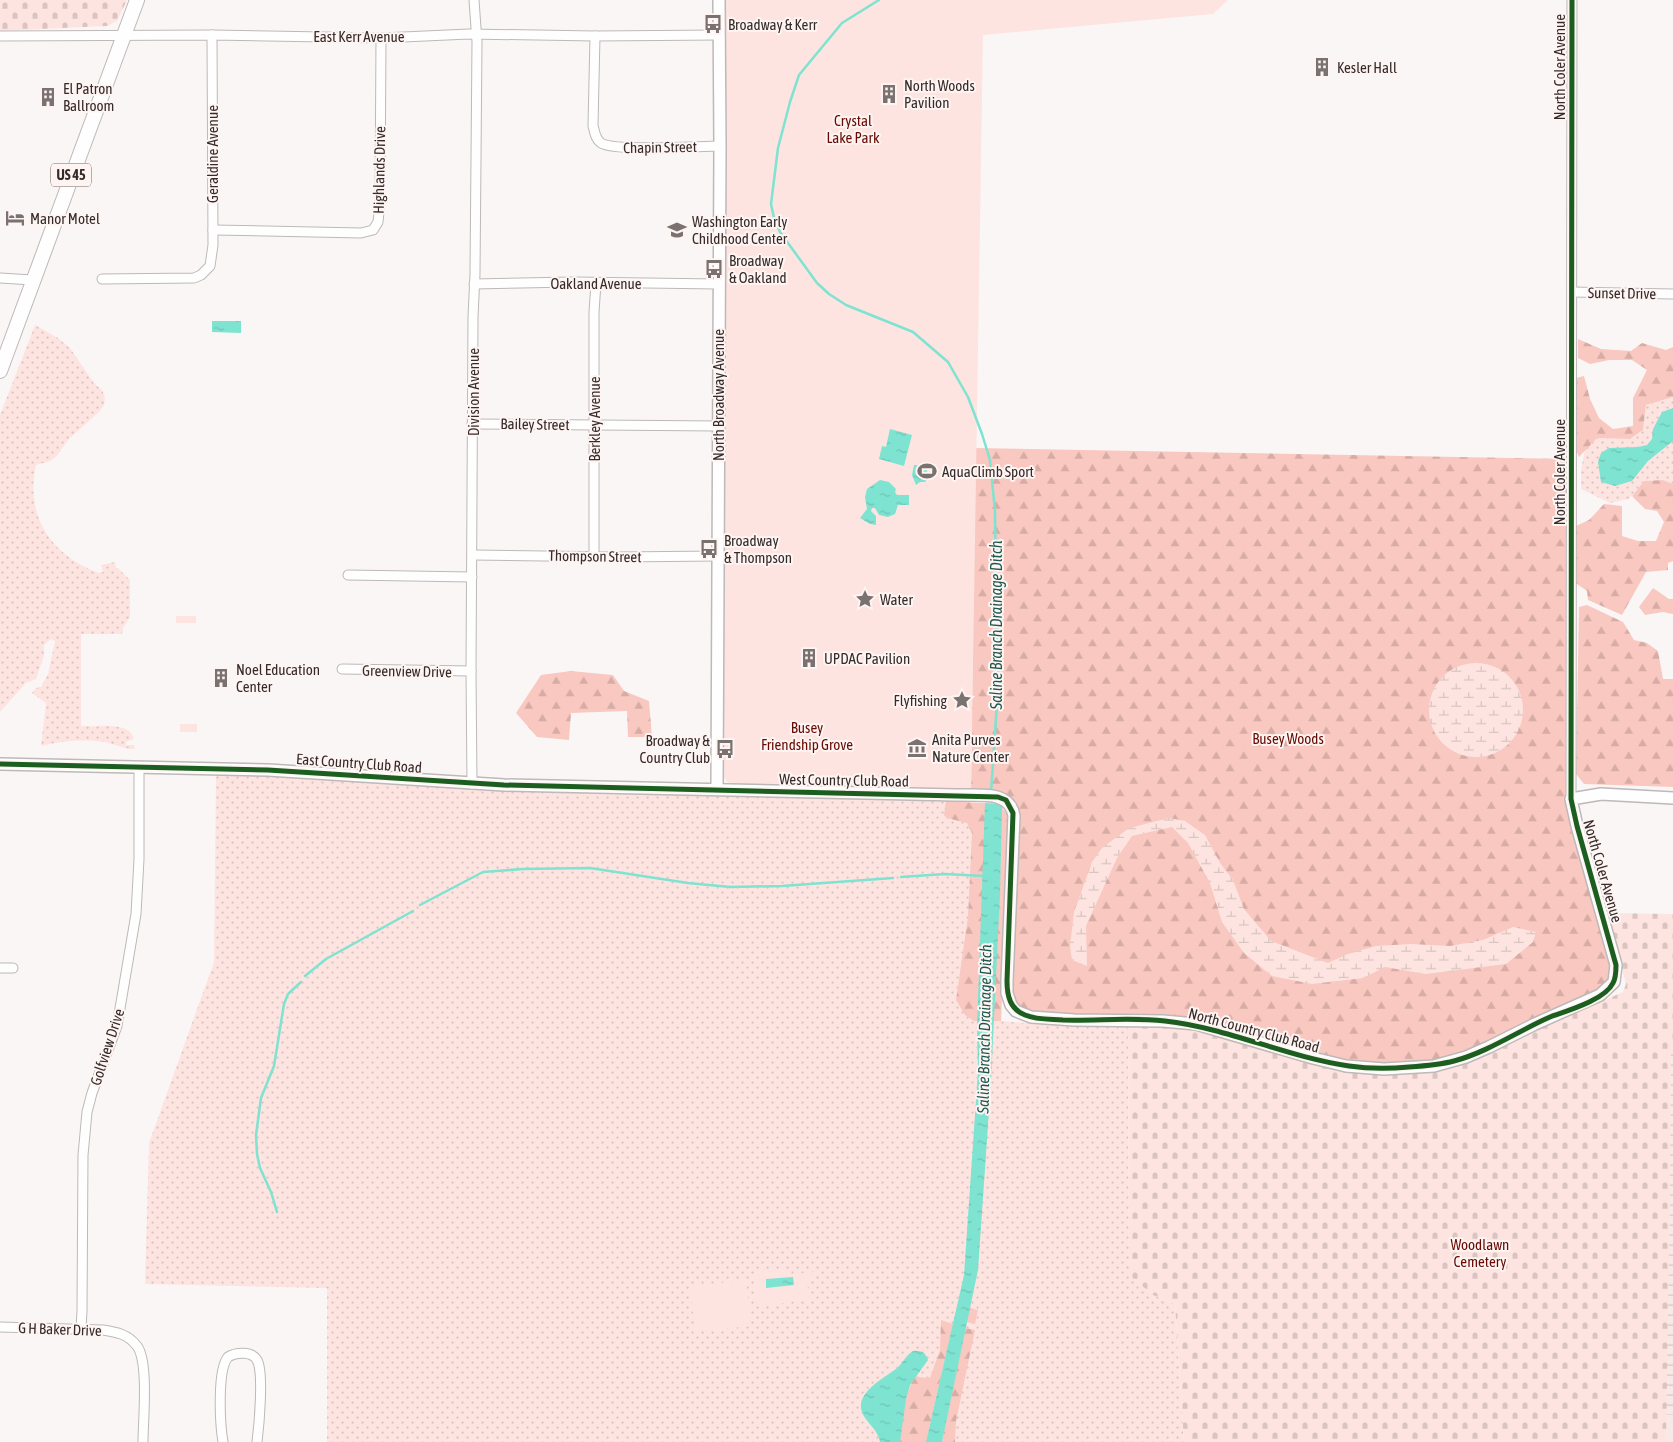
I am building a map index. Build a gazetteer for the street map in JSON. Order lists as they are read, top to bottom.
{
  "streets": {
    "main road": ["US 45"],
    "street": [
      "East Kerr Avenue",
      "North Coler Avenue",
      "Chapin Street",
      "Geraldine Avenue",
      "Highlands Drive",
      "Oakland Avenue",
      "Sunset Drive",
      "Division Avenue",
      "North Broadway Avenue",
      "Berkley Avenue",
      "Bailey Street",
      "Thompson Street",
      "Greenview Drive",
      "East Country Club Road",
      "West Country Club Road",
      "North Country Club Road",
      "Golfview Drive",
      "G H Baker Drive"
    ]
  },
  "crossings": [
    ["East Kerr Avenue", "Chapin Street"],
    ["East Kerr Avenue", "Geraldine Avenue"],
    ["East Kerr Avenue", "Highlands Drive"],
    ["East Kerr Avenue", "US 45"],
    ["East Kerr Avenue", "Division Avenue"],
    ["East Kerr Avenue", "North Broadway Avenue"],
    ["North Coler Avenue", "Sunset Drive"],
    ["North Coler Avenue", "North Country Club Road"],
    ["Chapin Street", "North Broadway Avenue"],
    ["Geraldine Avenue", "Highlands Drive"],
    ["Oakland Avenue", "Division Avenue"],
    ["Oakland Avenue", "North Broadway Avenue"],
    ["Oakland Avenue", "Berkley Avenue"],
    ["Division Avenue", "Bailey Street"],
    ["Division Avenue", "Thompson Street"],
    ["Division Avenue", "Greenview Drive"],
    ["Division Avenue", "East Country Club Road"],
    ["North Broadway Avenue", "Bailey Street"],
    ["North Broadway Avenue", "Thompson Street"],
    ["North Broadway Avenue", "East Country Club Road"],
    ["North Broadway Avenue", "West Country Club Road"],
    ["Berkley Avenue", "Bailey Street"],
    ["Berkley Avenue", "Thompson Street"],
    ["East Country Club Road", "West Country Club Road"],
    ["East Country Club Road", "Golfview Drive"],
    ["West Country Club Road", "North Country Club Road"],
    ["Golfview Drive", "G H Baker Drive"]
  ],
  "water": ["Saline Branch Drainage Ditch"],
  "parks": [
    "Crystal Lake Park",
    "Busey Friendship Grove",
    "Busey Woods",
    "Woodlawn Cemetery"
  ],
  "places": {
    "bus stop": [
      "Broadway & Kerr",
      "Broadway & Oakland",
      "Broadway & Thompson",
      "Broadway & Country Club"
    ],
    "building": [
      "Kesler Hall",
      "North Woods Pavilion",
      "El Patron Ballroom",
      "UPDAC Pavilion",
      "Noel Education Center"
    ],
    "hotel": ["Manor Motel"],
    "school or university": ["Washington Early Childhood Center"],
    "sports": ["AquaClimb Sport"],
    "place": ["Water", "Flyfishing"],
    "museum": ["Anita Purves Nature Center"]
  }
}
